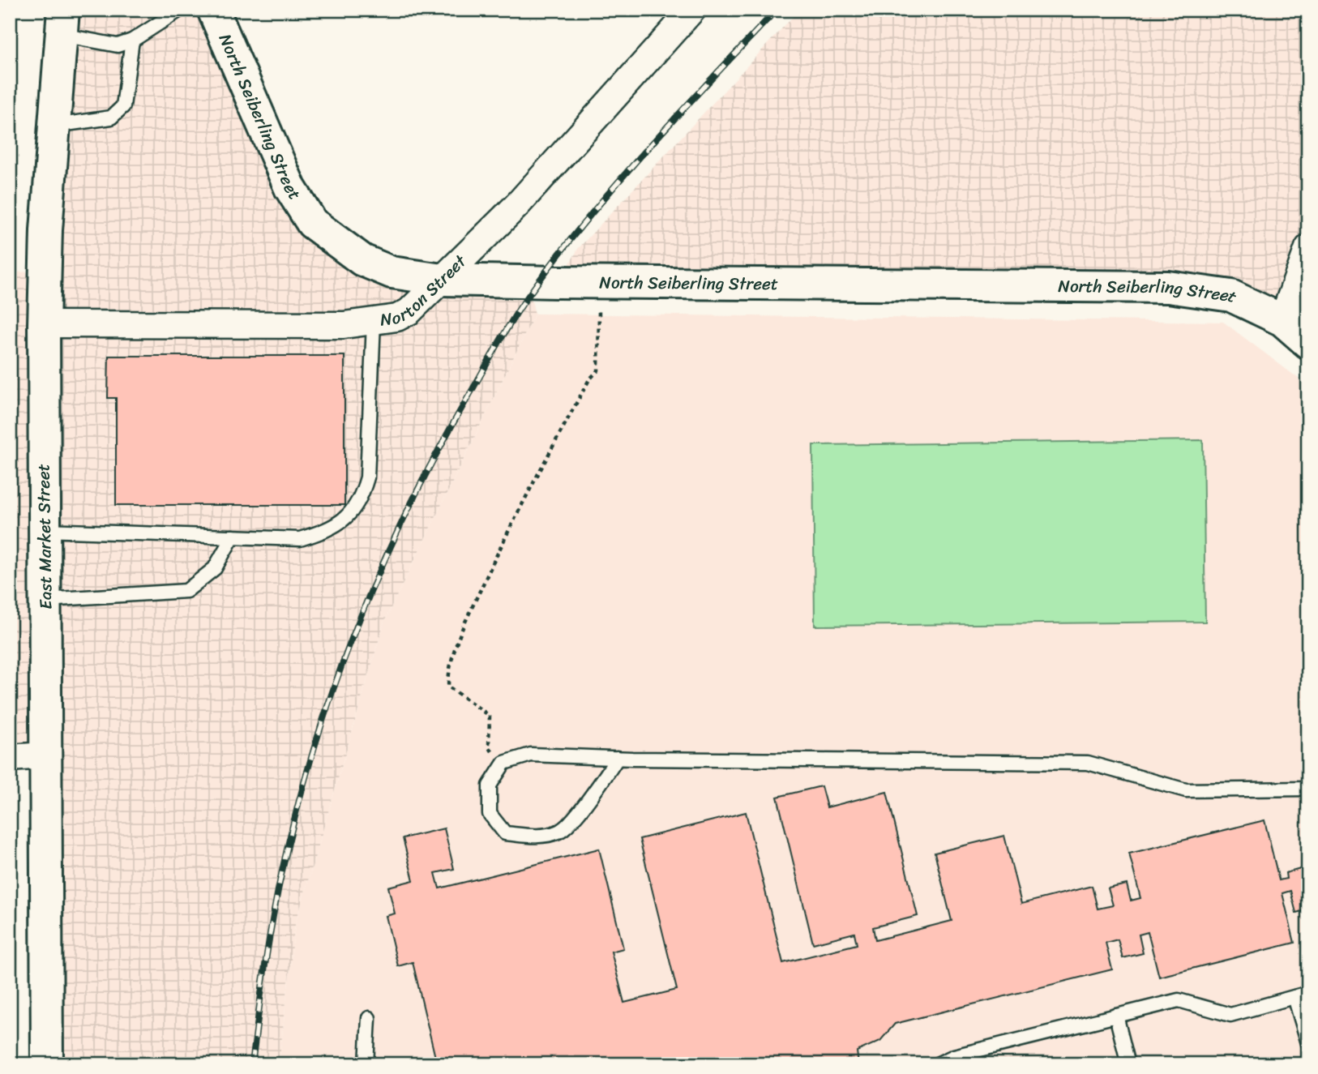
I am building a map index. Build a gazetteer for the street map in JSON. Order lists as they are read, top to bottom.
{
  "streets": {
    "street": ["North Seiberling Street", "Norton Street", "East Market Street"]
  },
  "crossings": [
    ["North Seiberling Street", "Norton Street"],
    ["Norton Street", "East Market Street"]
  ]
}
